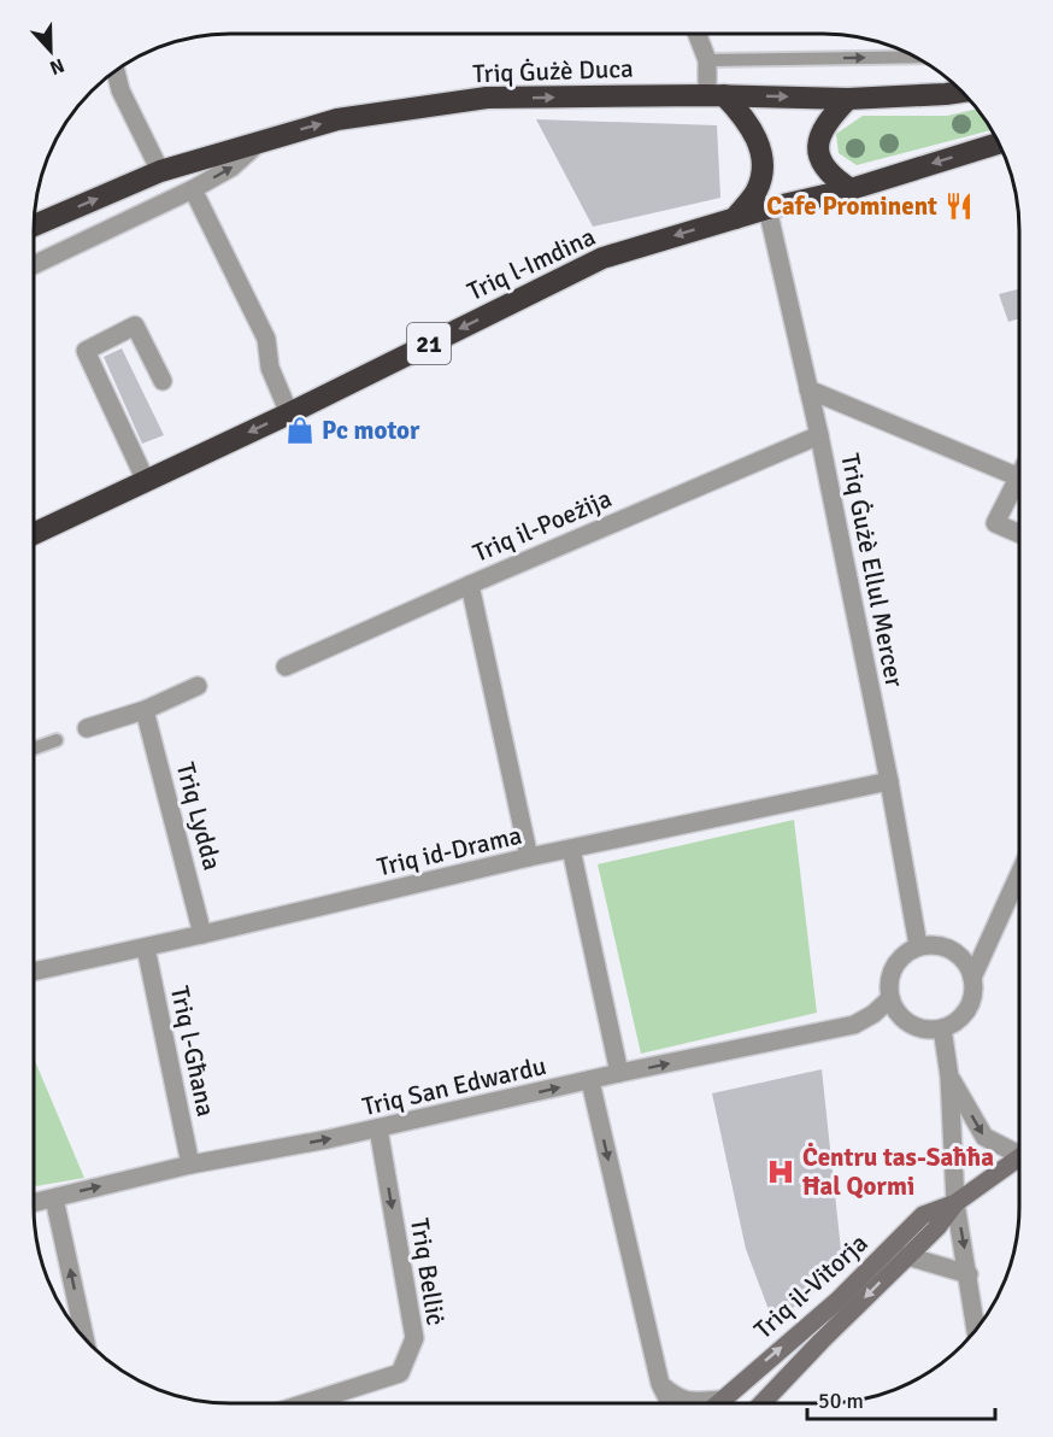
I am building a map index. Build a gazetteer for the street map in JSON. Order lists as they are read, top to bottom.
{
  "streets": {
    "highway": ["Triq Ġużè Duca", "Triq l-Imdina", "21"],
    "street": [
      "Triq il-Poeżija",
      "Triq Ġużè Ellul Mercer",
      "Triq Lydda",
      "Triq id-Drama",
      "Triq l-Għana",
      "Triq San Edwardu",
      "Triq Belliċ",
      "Triq il-Vitorja"
    ]
  },
  "crossings": [
    ["Triq l-Imdina", "Triq Ġużè Ellul Mercer"],
    ["Triq il-Poeżija", "Triq Ġużè Ellul Mercer"],
    ["Triq Ġużè Ellul Mercer", "Triq id-Drama"],
    ["Triq Ġużè Ellul Mercer", "Triq San Edwardu"],
    ["Triq Lydda", "Triq id-Drama"],
    ["Triq id-Drama", "Triq l-Għana"],
    ["Triq l-Għana", "Triq San Edwardu"],
    ["Triq San Edwardu", "Triq Belliċ"]
  ],
  "one_way": [
    "Triq Ġużè Duca",
    "Triq l-Imdina",
    "Triq San Edwardu",
    "Triq Belliċ"
  ],
  "places": {
    "restaurant": ["Cafe Prominent"],
    "shop": ["Pc motor"],
    "hospital": ["Ċentru tas-Saħħa Ħal Qormi"]
  },
  "scale_bar": "50 m",
  "north": "bottom"
}
